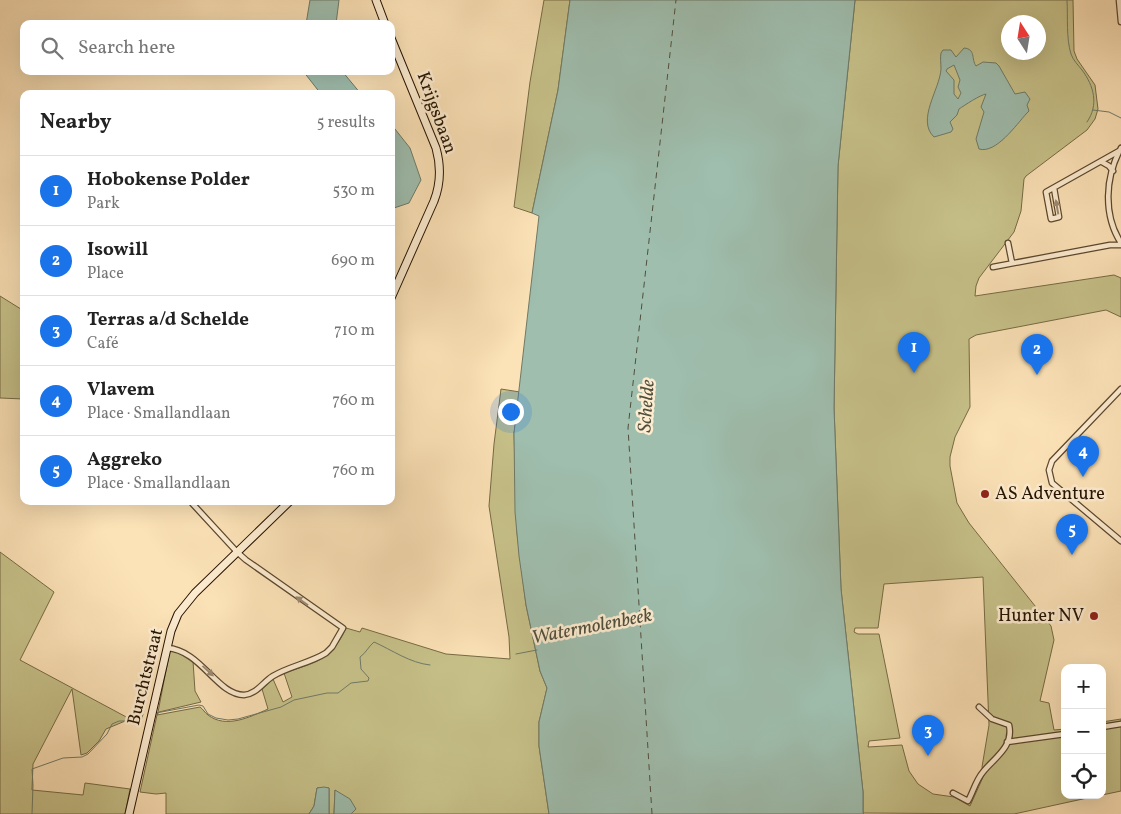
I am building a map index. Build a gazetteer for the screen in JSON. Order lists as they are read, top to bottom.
{
  "streets": {
    "main road": ["Krijgsbaan", "Burchtstraat"]
  },
  "water": ["Schelde", "Watermolenbeek"],
  "places": ["AS Adventure", "Hunter NV"],
  "north": "top",
  "page": {
    "search": "Search here",
    "heading": ["Nearby", "5 results"],
    "list": [
      {
        "mark": "1",
        "name": "Hobokense Polder",
        "note": "Park",
        "value": "530 m"
      },
      {
        "mark": "2",
        "name": "Isowill",
        "note": "Place",
        "value": "690 m"
      },
      {
        "mark": "3",
        "name": "Terras a/d Schelde",
        "note": "Café",
        "value": "710 m"
      },
      {
        "mark": "4",
        "name": "Vlavem",
        "note": "Place · Smallandlaan",
        "value": "760 m"
      },
      {
        "mark": "5",
        "name": "Aggreko",
        "note": "Place · Smallandlaan",
        "value": "760 m"
      }
    ],
    "pins": [
      "1",
      "2",
      "4",
      "5",
      "3"
    ],
    "map_buttons": ["+", "−"]
  }
}
